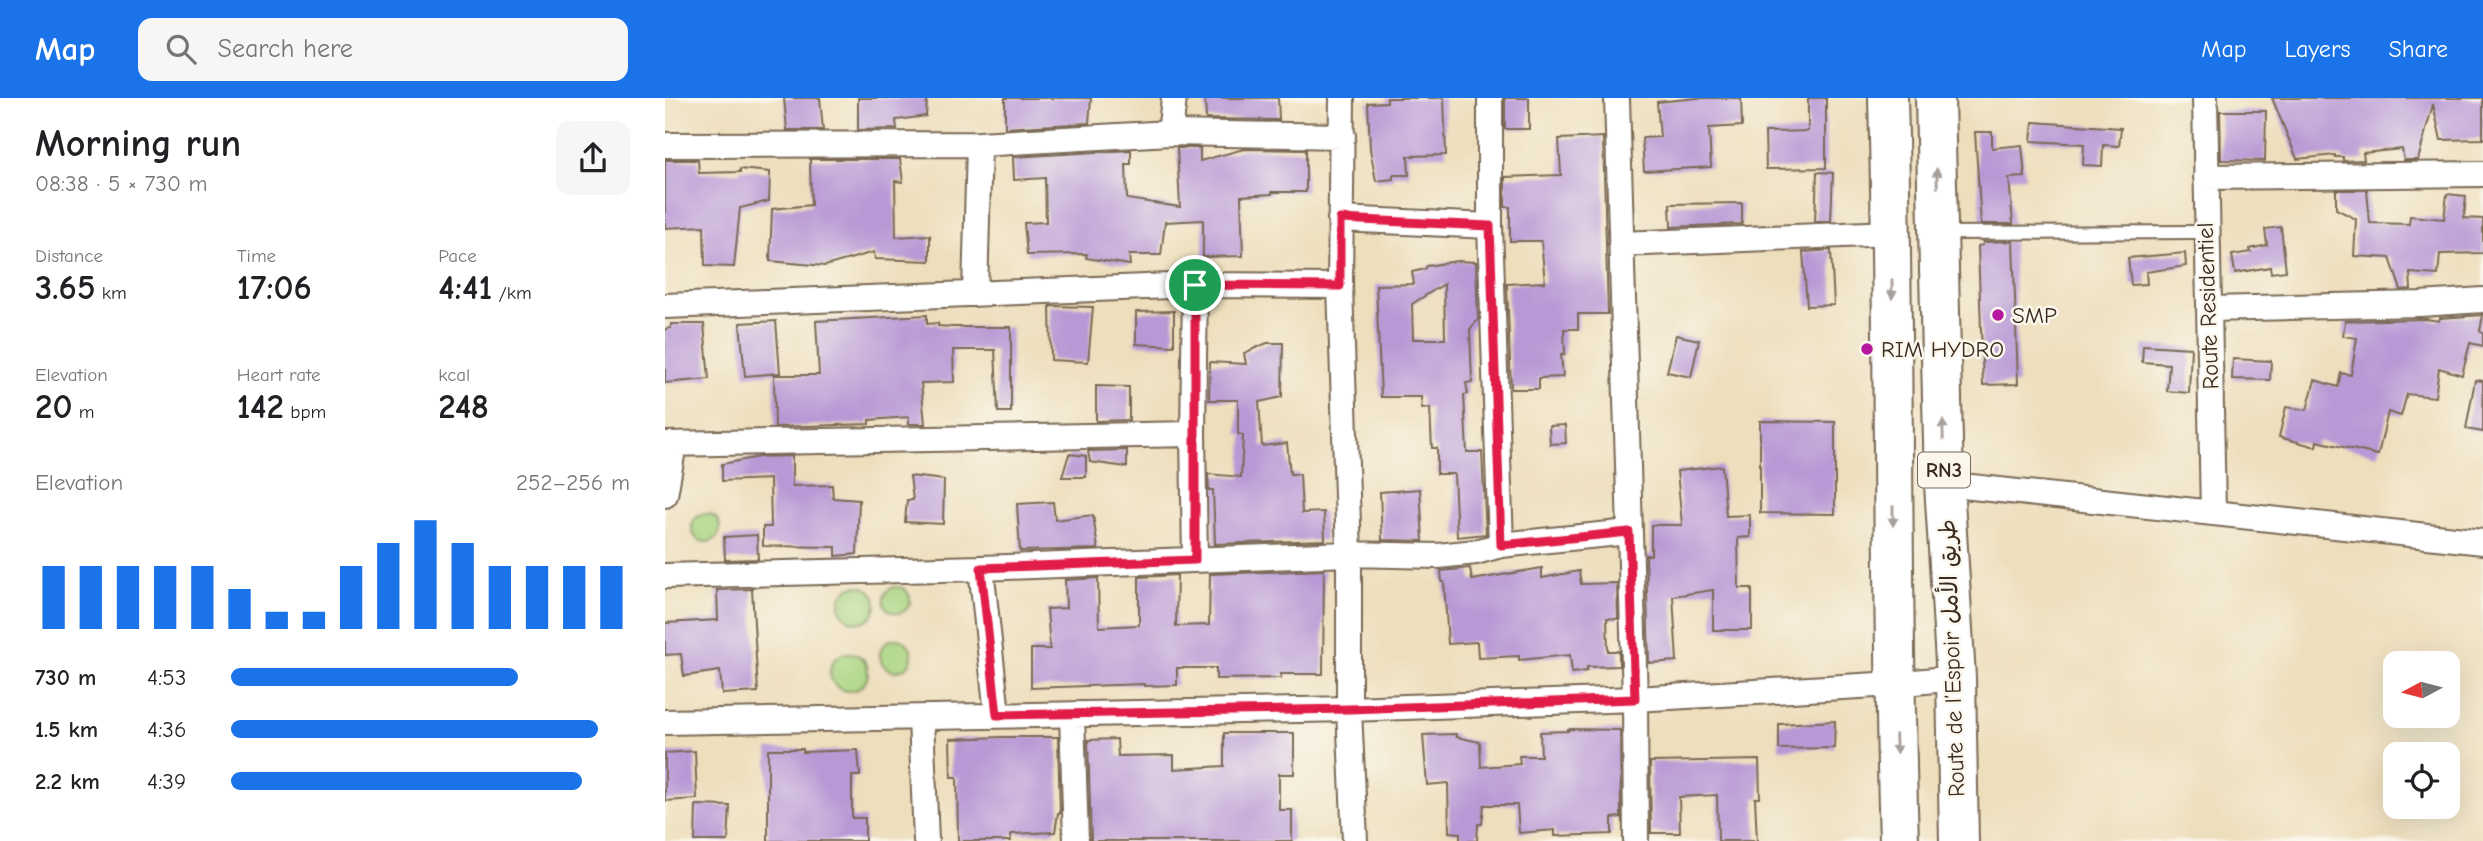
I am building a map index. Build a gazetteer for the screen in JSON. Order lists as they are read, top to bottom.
{
  "streets": {
    "highway": ["RN3", "Route de l’Espoir طريق الأمل"],
    "street": ["Route Residentiel"]
  },
  "places": ["SMP", "RIM HYDRO"],
  "north": "left",
  "page": {
    "header": "Map",
    "search": "Search here",
    "nav": ["Map", "Layers", "Share"],
    "heading": ["Morning run", "08:38 · 5 × 730 m"],
    "stats": [
      ["Distance", "3.65 km"],
      ["Time", "17:06"],
      ["Pace", "4:41 /km"],
      ["Elevation", "20 m"],
      ["Heart rate", "142 bpm"],
      ["kcal", "248"]
    ],
    "chart": ["Elevation", "252–256 m"],
    "list": [
      {
        "name": "730 m",
        "note": "4:53"
      },
      {
        "name": "1.5 km",
        "note": "4:36"
      },
      {
        "name": "2.2 km",
        "note": "4:39"
      }
    ]
  }
}
